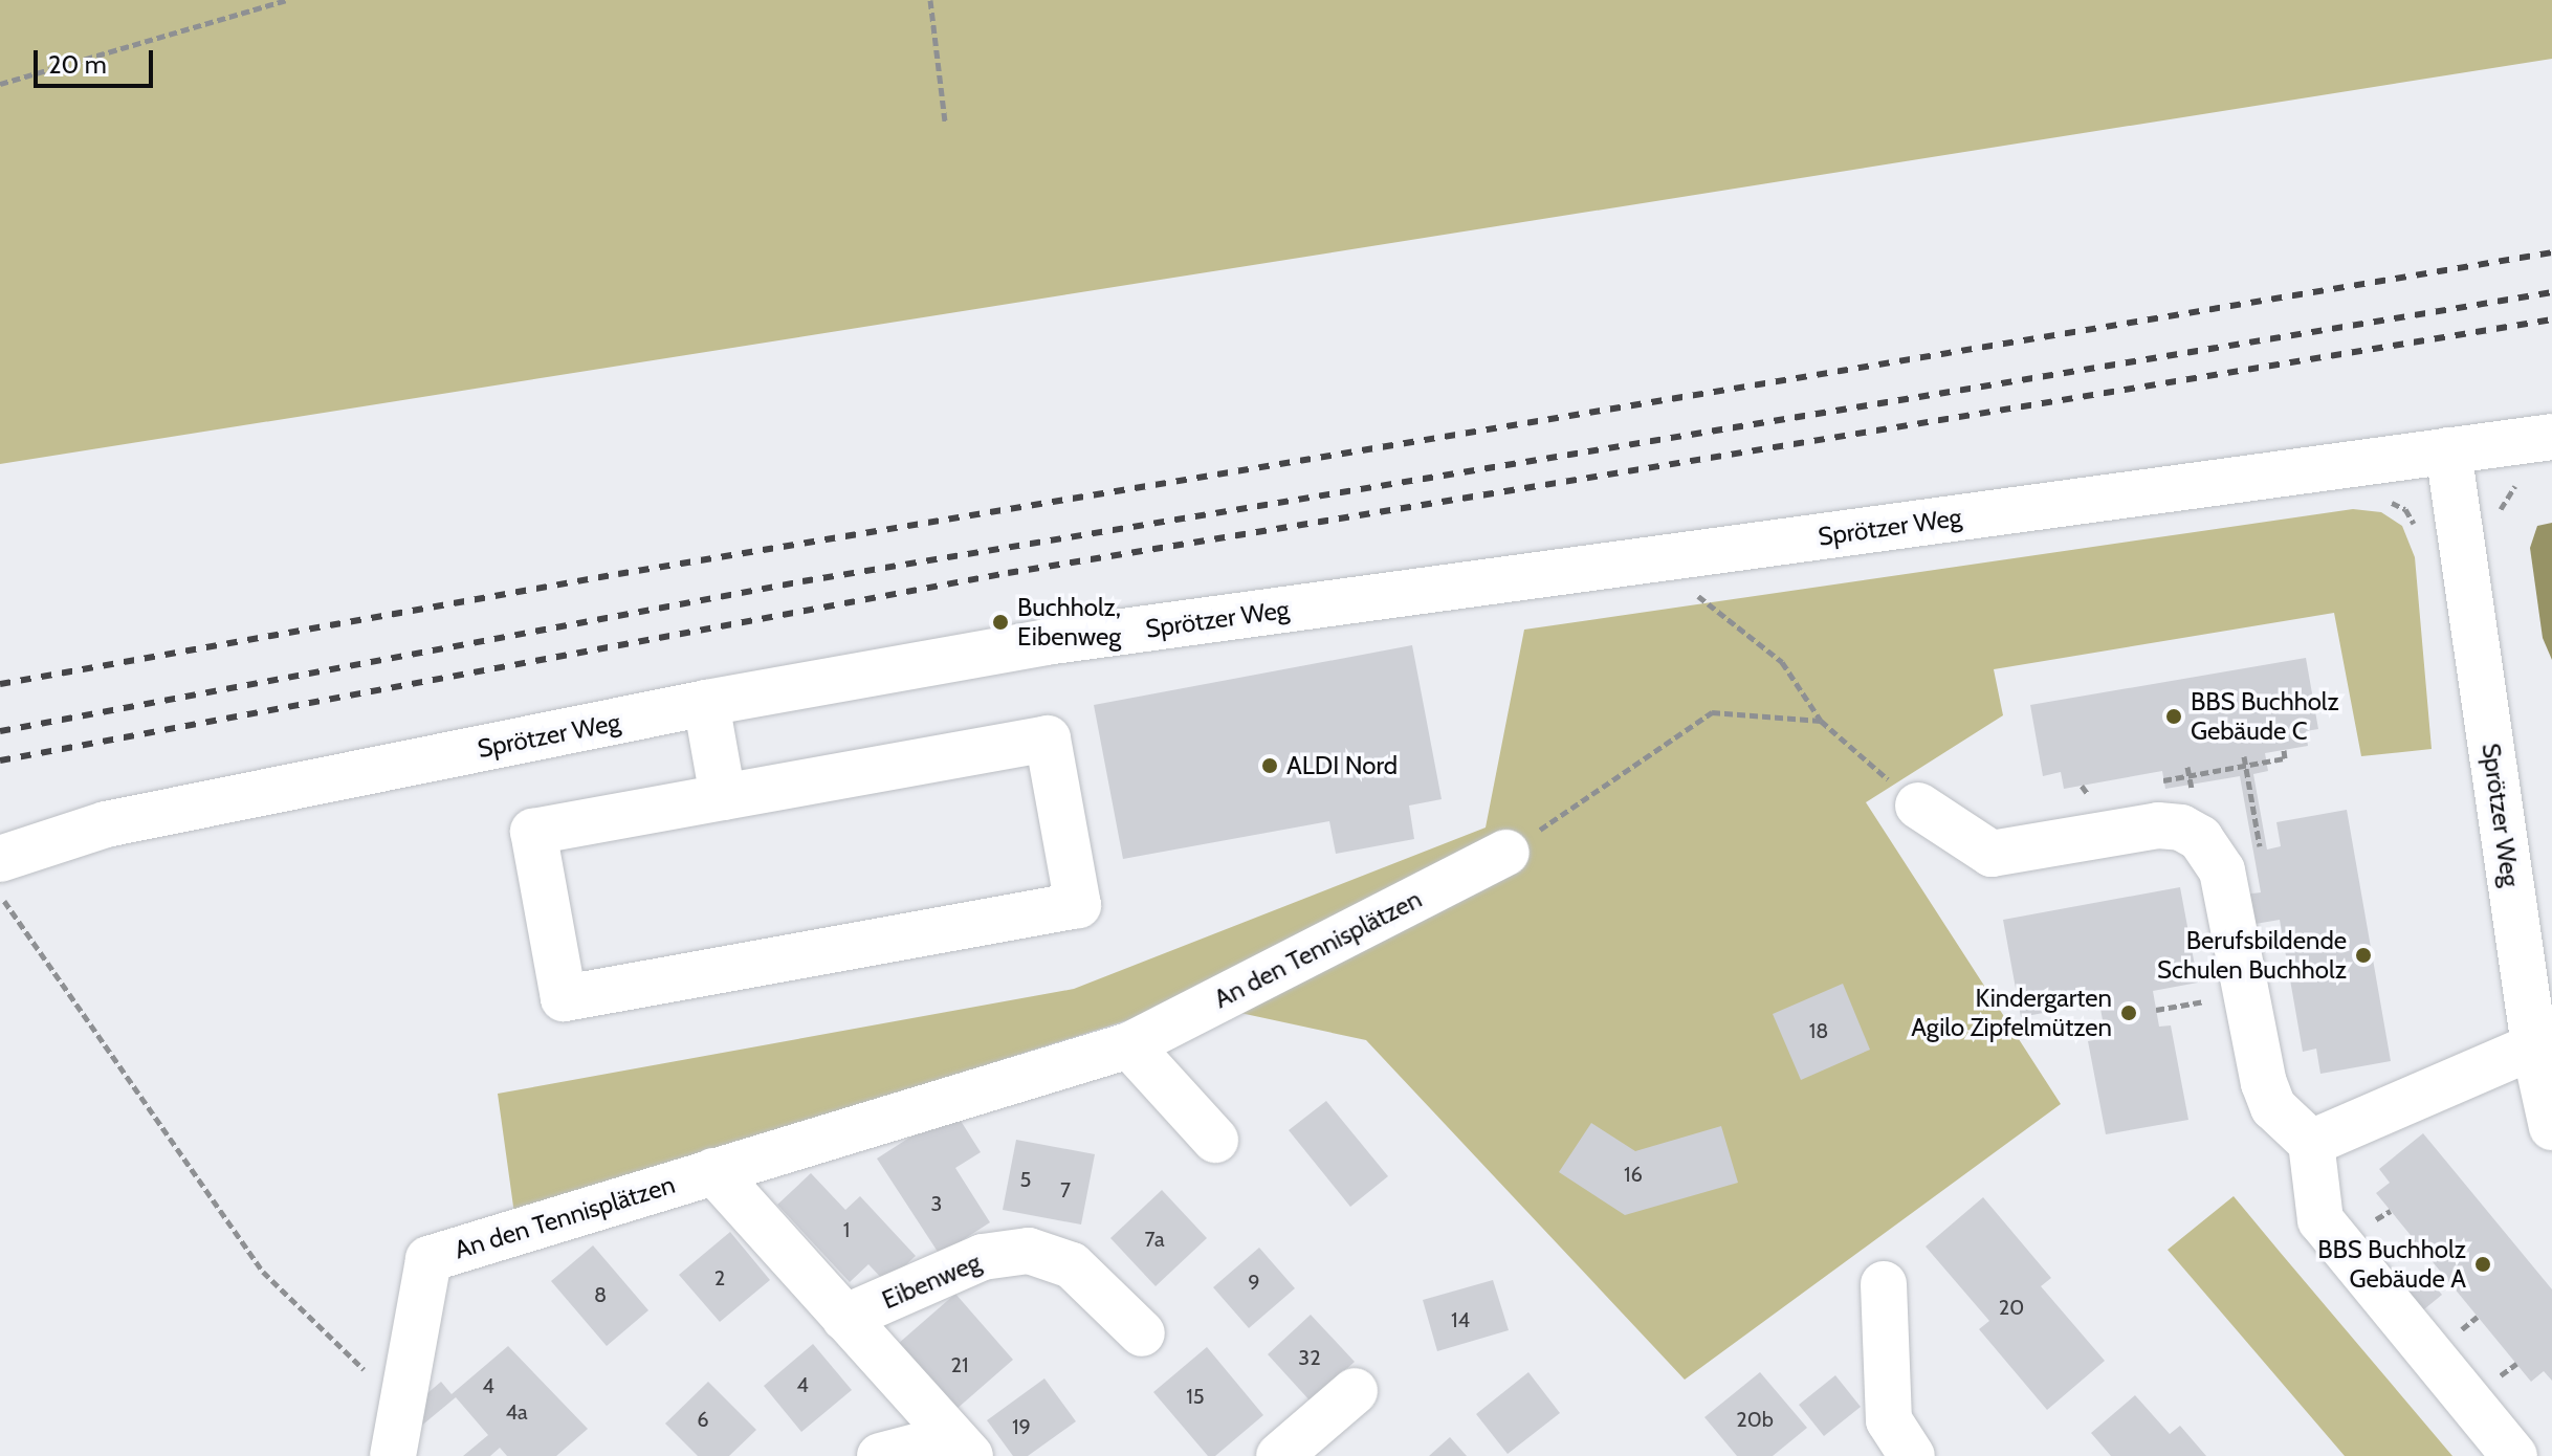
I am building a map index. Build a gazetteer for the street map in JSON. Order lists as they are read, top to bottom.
{
  "streets": {
    "street": ["Sprötzer Weg", "An den Tennisplätzen", "Eibenweg"]
  },
  "crossings": [
    ["An den Tennisplätzen", "Eibenweg"]
  ],
  "places": [
    "Buchholz, Eibenweg",
    "BBS Buchholz Gebäude C",
    "ALDI Nord",
    "Berufsbildende Schulen Buchholz",
    "Kindergarten Agilo Zipfelmützen",
    "BBS Buchholz Gebäude A"
  ],
  "house_numbers": [
    "18",
    "16",
    "5",
    "7",
    "3",
    "1",
    "7a",
    "2",
    "9",
    "8",
    "20",
    "14",
    "32",
    "21",
    "4",
    "4",
    "15",
    "4a",
    "6",
    "20b",
    "19"
  ],
  "scale_bar": "20 m"
}
